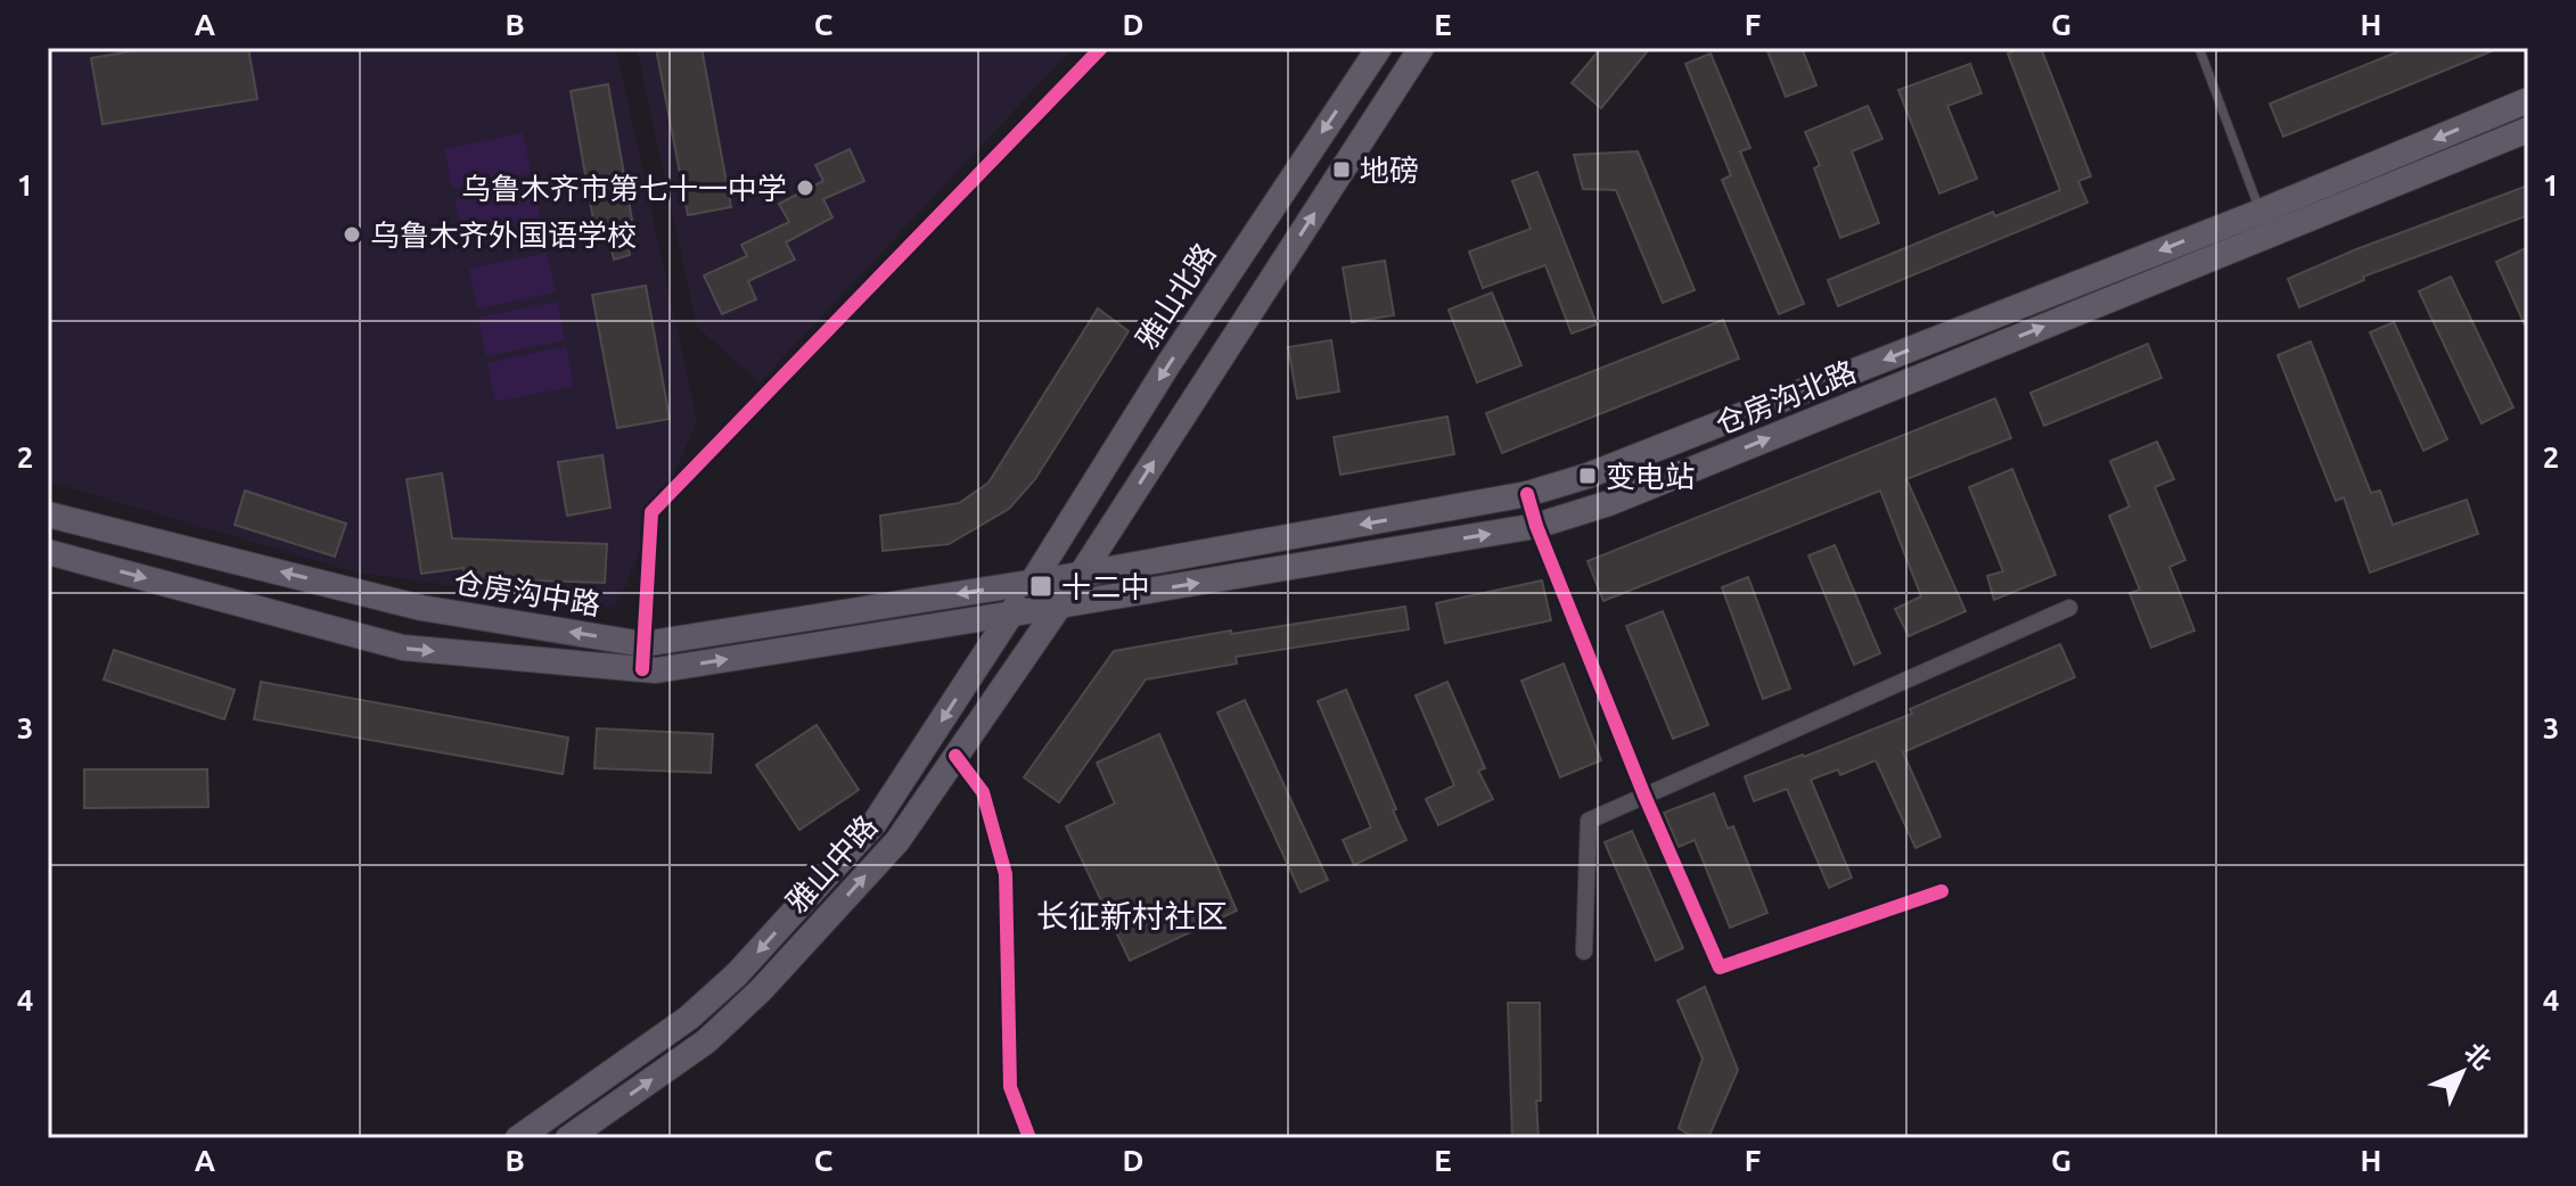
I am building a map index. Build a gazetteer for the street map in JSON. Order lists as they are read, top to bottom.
{
  "streets": {
    "highway": ["仓房沟中路", "雅山中路"],
    "main road": ["雅山北路", "仓房沟北路"]
  },
  "crossings": [
    ["雅山北路", "仓房沟中路"],
    ["雅山北路", "雅山中路"],
    ["仓房沟北路", "仓房沟中路"],
    ["仓房沟北路", "雅山中路"],
    ["仓房沟中路", "雅山中路"]
  ],
  "districts": ["长征新村社区"],
  "places": {
    "transit": ["地磅", "变电站", "十二中"],
    "other": ["乌鲁木齐市第七十一中学", "乌鲁木齐外国语学校"]
  },
  "north": "top right",
  "grid": {
    "columns": [
      "A",
      "B",
      "C",
      "D",
      "E",
      "F",
      "G",
      "H"
    ],
    "rows": [
      "1",
      "2",
      "3",
      "4"
    ]
  }
}
